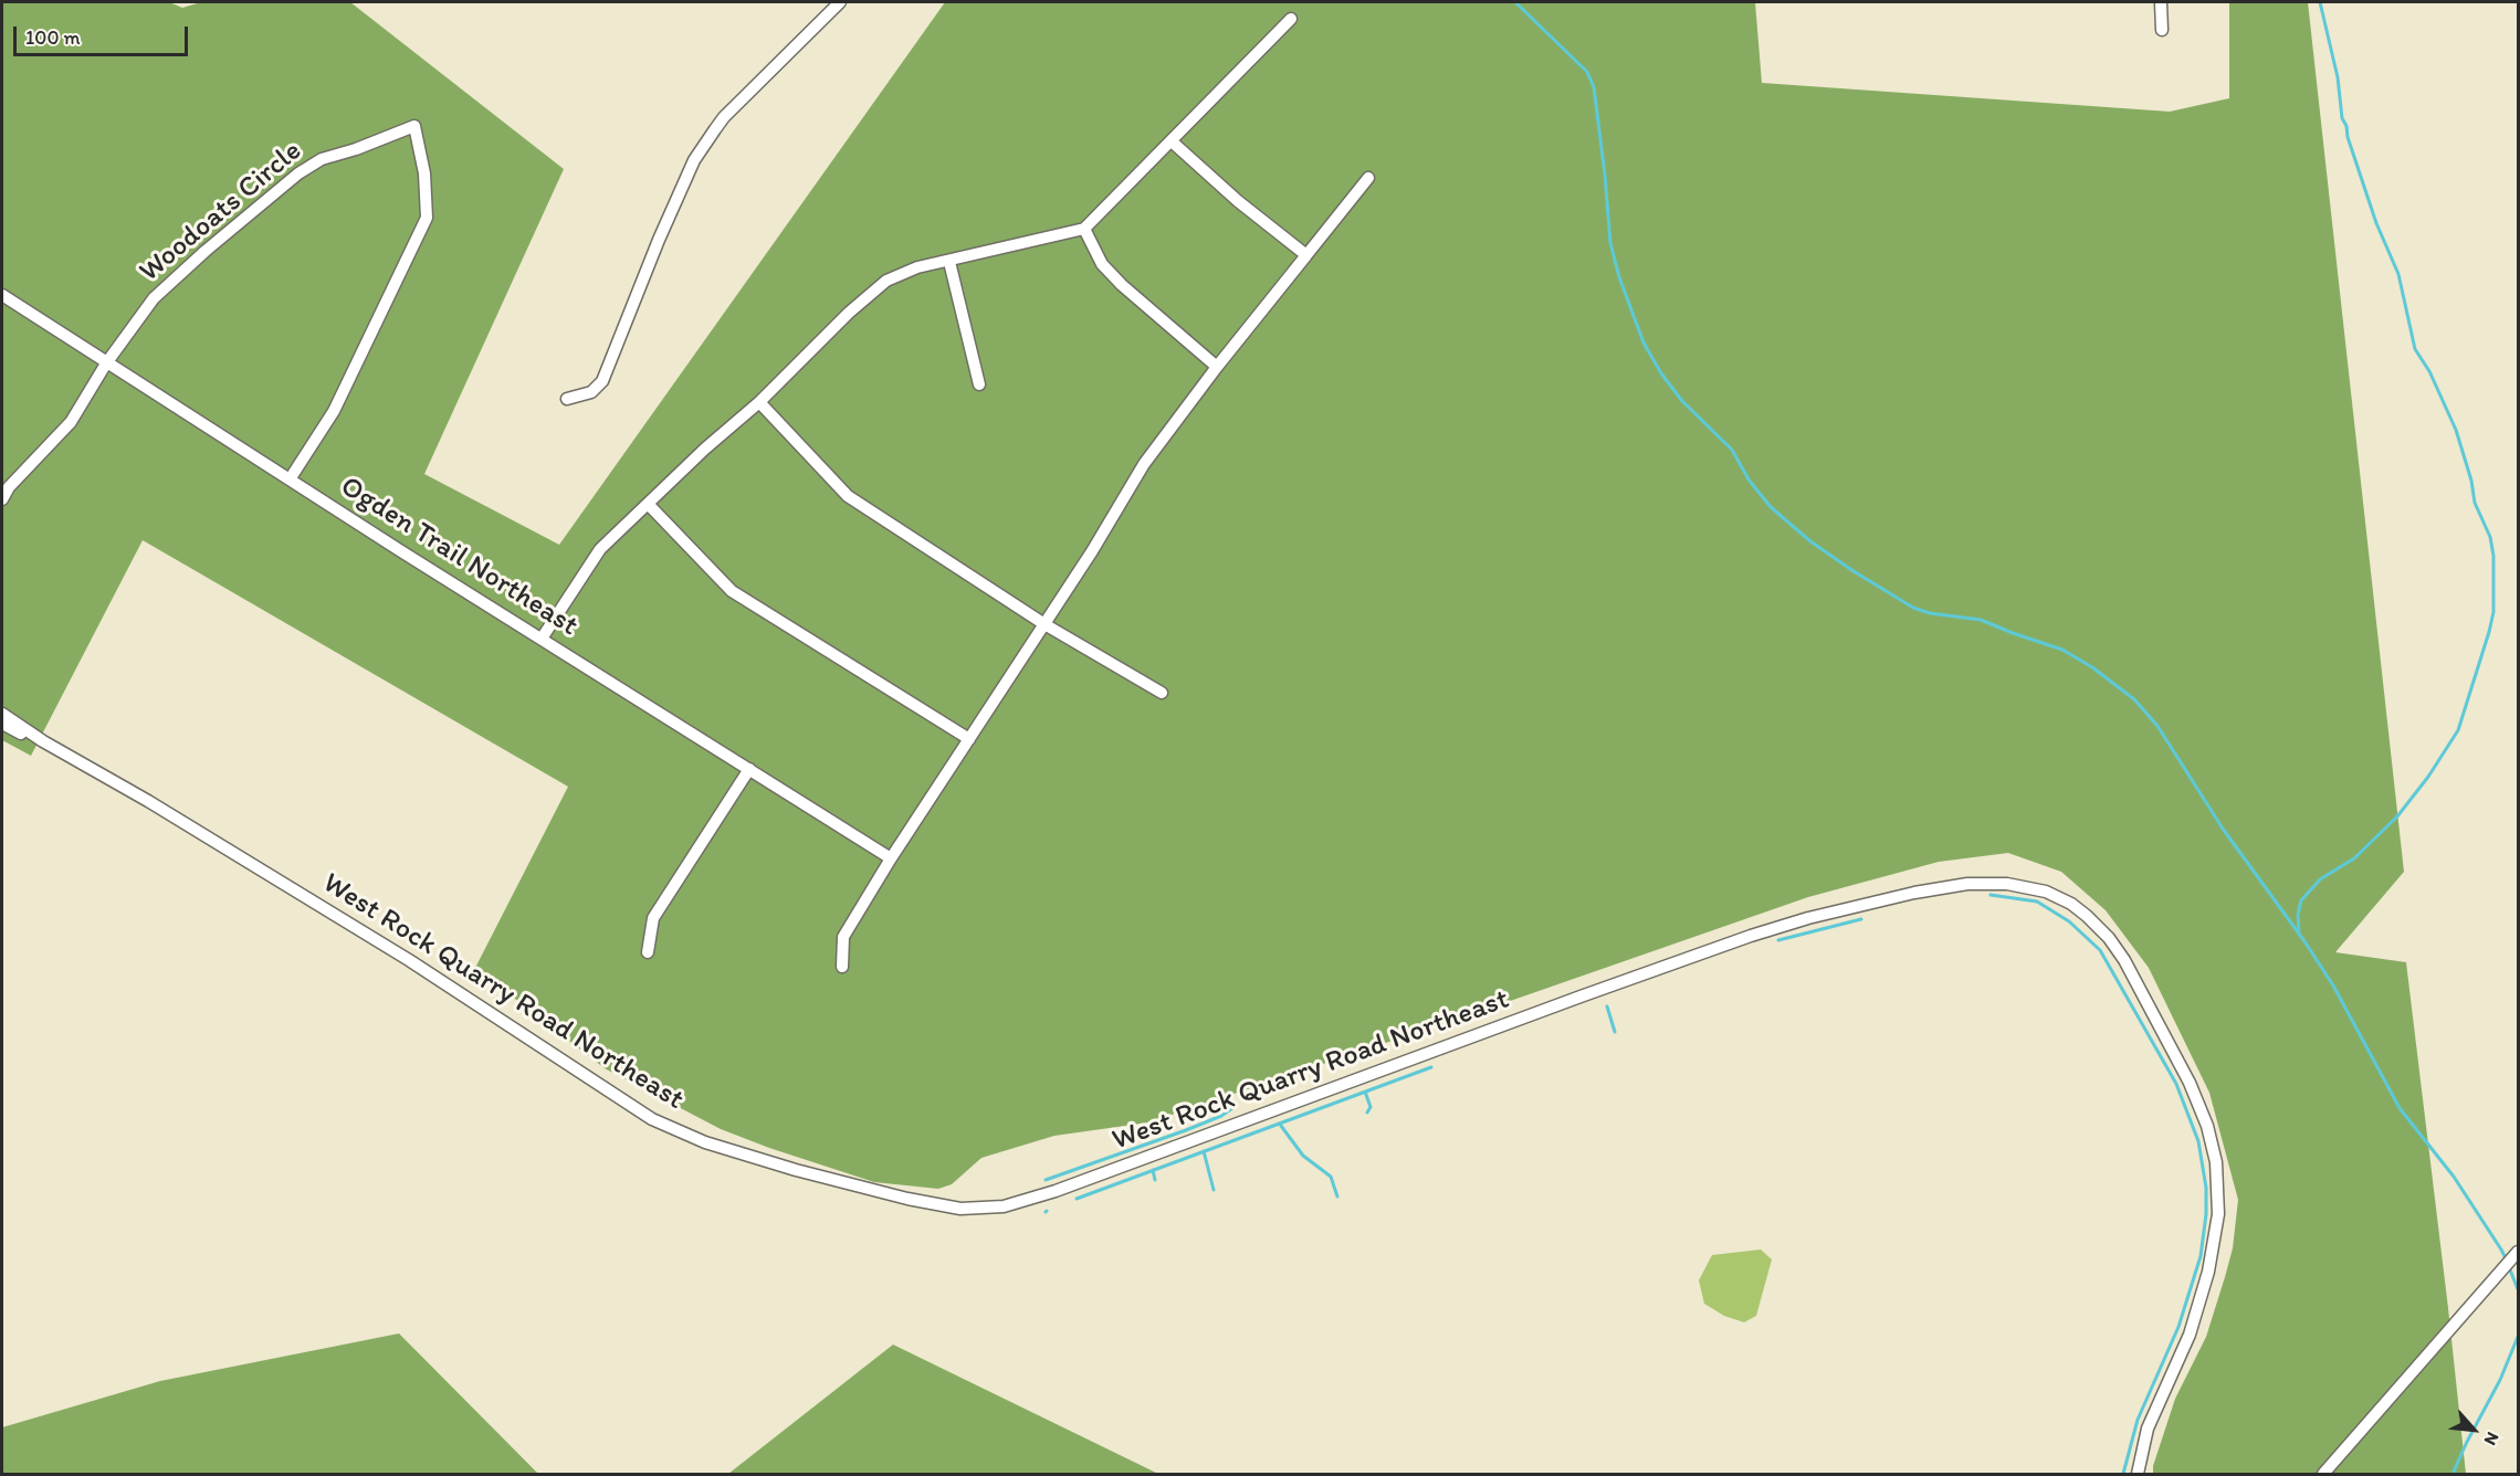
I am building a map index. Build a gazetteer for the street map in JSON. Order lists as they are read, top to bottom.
{
  "streets": {
    "street": ["Woodoats Circle", "Ogden Trail Northeast", "West Rock Quarry Road Northeast"]
  },
  "crossings": [
    ["Woodoats Circle", "Ogden Trail Northeast"]
  ],
  "scale_bar": "100 m",
  "north": "bottom right"
}
